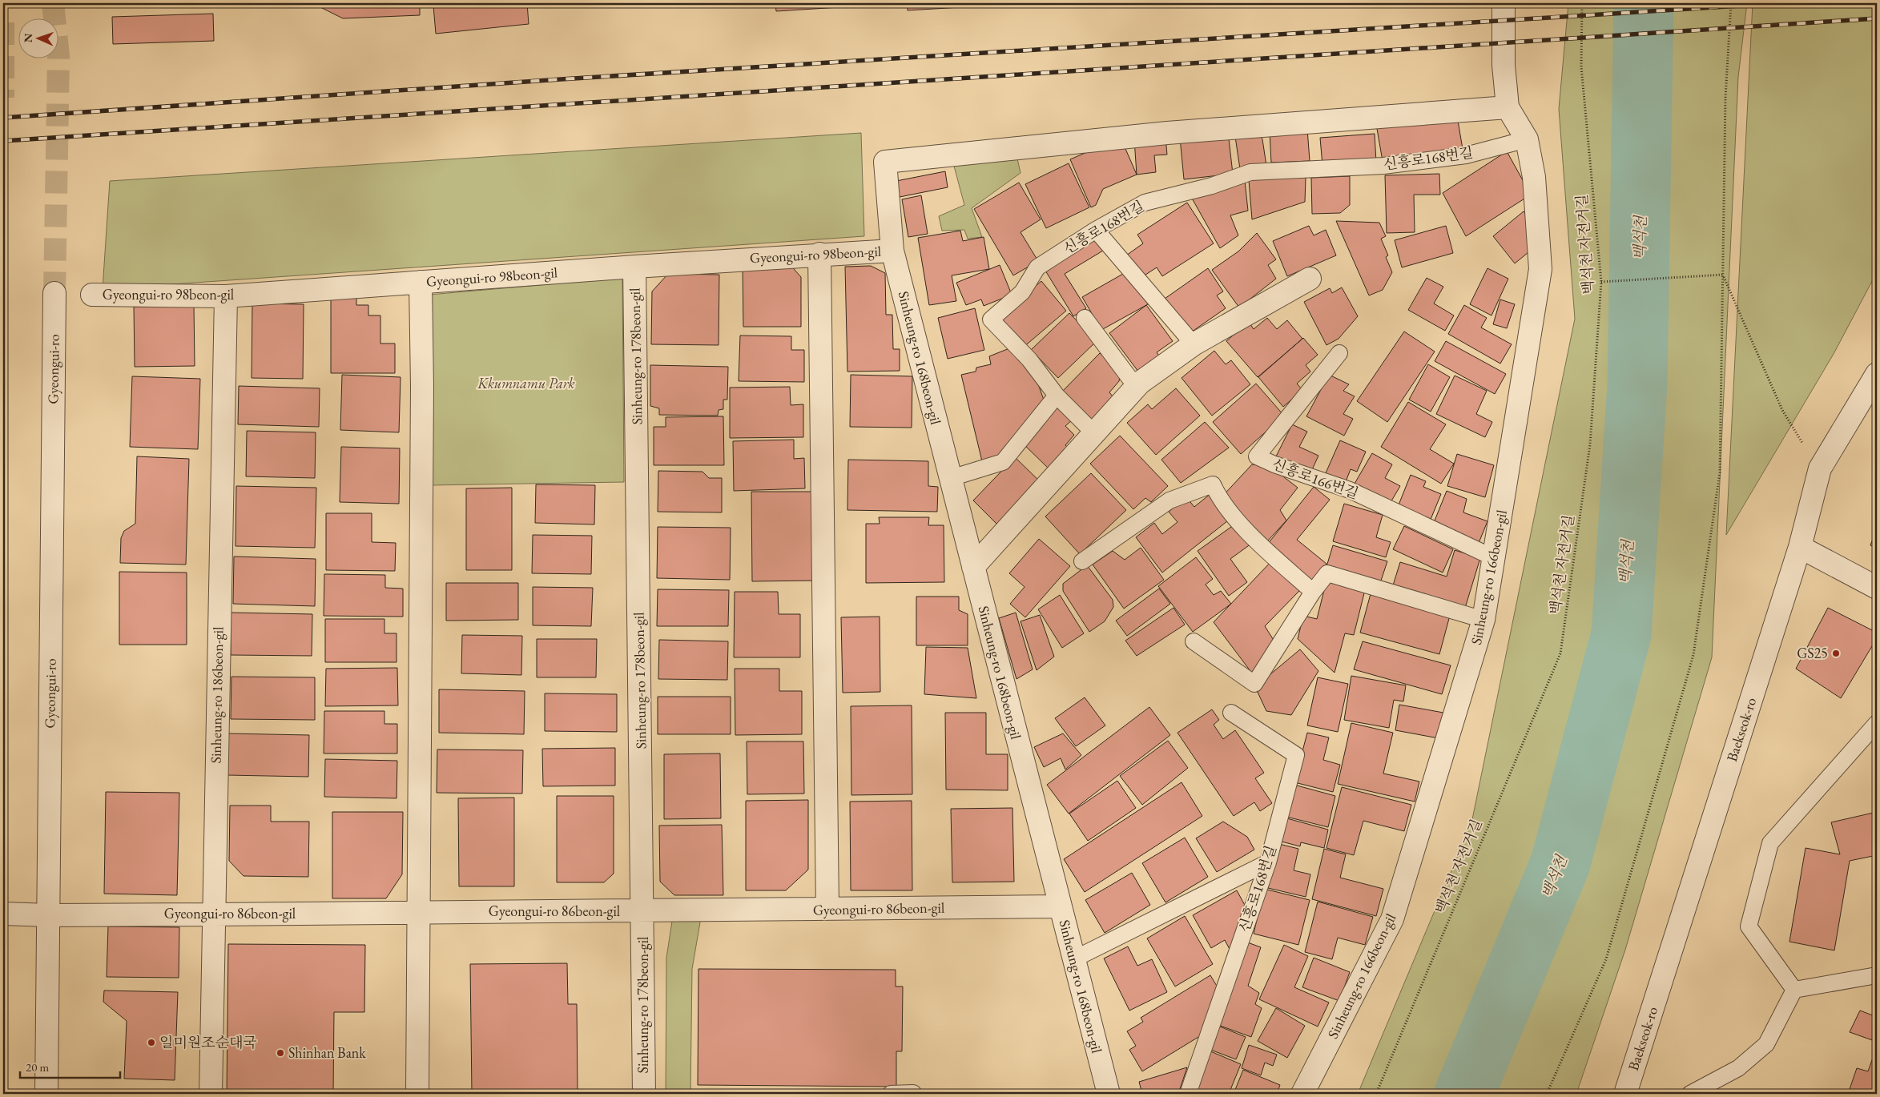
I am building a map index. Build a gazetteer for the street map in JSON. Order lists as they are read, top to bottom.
{
  "streets": {
    "street": [
      "Gyeongui-ro 98beon-gil",
      "Sinheung-ro 178beon-gil",
      "Sinheung-ro 168beon-gil",
      "Gyeongui-ro",
      "Sinheung-ro 166beon-gil",
      "Sinheung-ro 186beon-gil",
      "Baekseok-ro",
      "Gyeongui-ro 86beon-gil"
    ],
    "lane": ["신흥로168번길", "신흥로166번길"],
    "path": ["백석천 자전거길"]
  },
  "crossings": [
    ["신흥로168번길", "Sinheung-ro 166beon-gil"],
    ["Gyeongui-ro 98beon-gil", "Sinheung-ro 178beon-gil"],
    ["Gyeongui-ro 98beon-gil", "Sinheung-ro 168beon-gil"],
    ["Gyeongui-ro 98beon-gil", "Sinheung-ro 186beon-gil"],
    ["Sinheung-ro 178beon-gil", "Gyeongui-ro 86beon-gil"],
    ["Sinheung-ro 168beon-gil", "Sinheung-ro 166beon-gil"],
    ["Sinheung-ro 168beon-gil", "Gyeongui-ro 86beon-gil"],
    ["Gyeongui-ro", "Gyeongui-ro 86beon-gil"],
    ["신흥로166번길", "Sinheung-ro 166beon-gil"],
    ["Sinheung-ro 186beon-gil", "Gyeongui-ro 86beon-gil"]
  ],
  "water": ["백석천"],
  "parks": ["Kkumnamu Park"],
  "places": ["GS25", "일미원조순대국", "Shinhan Bank"],
  "scale_bar": "20 m",
  "north": "left"
}
